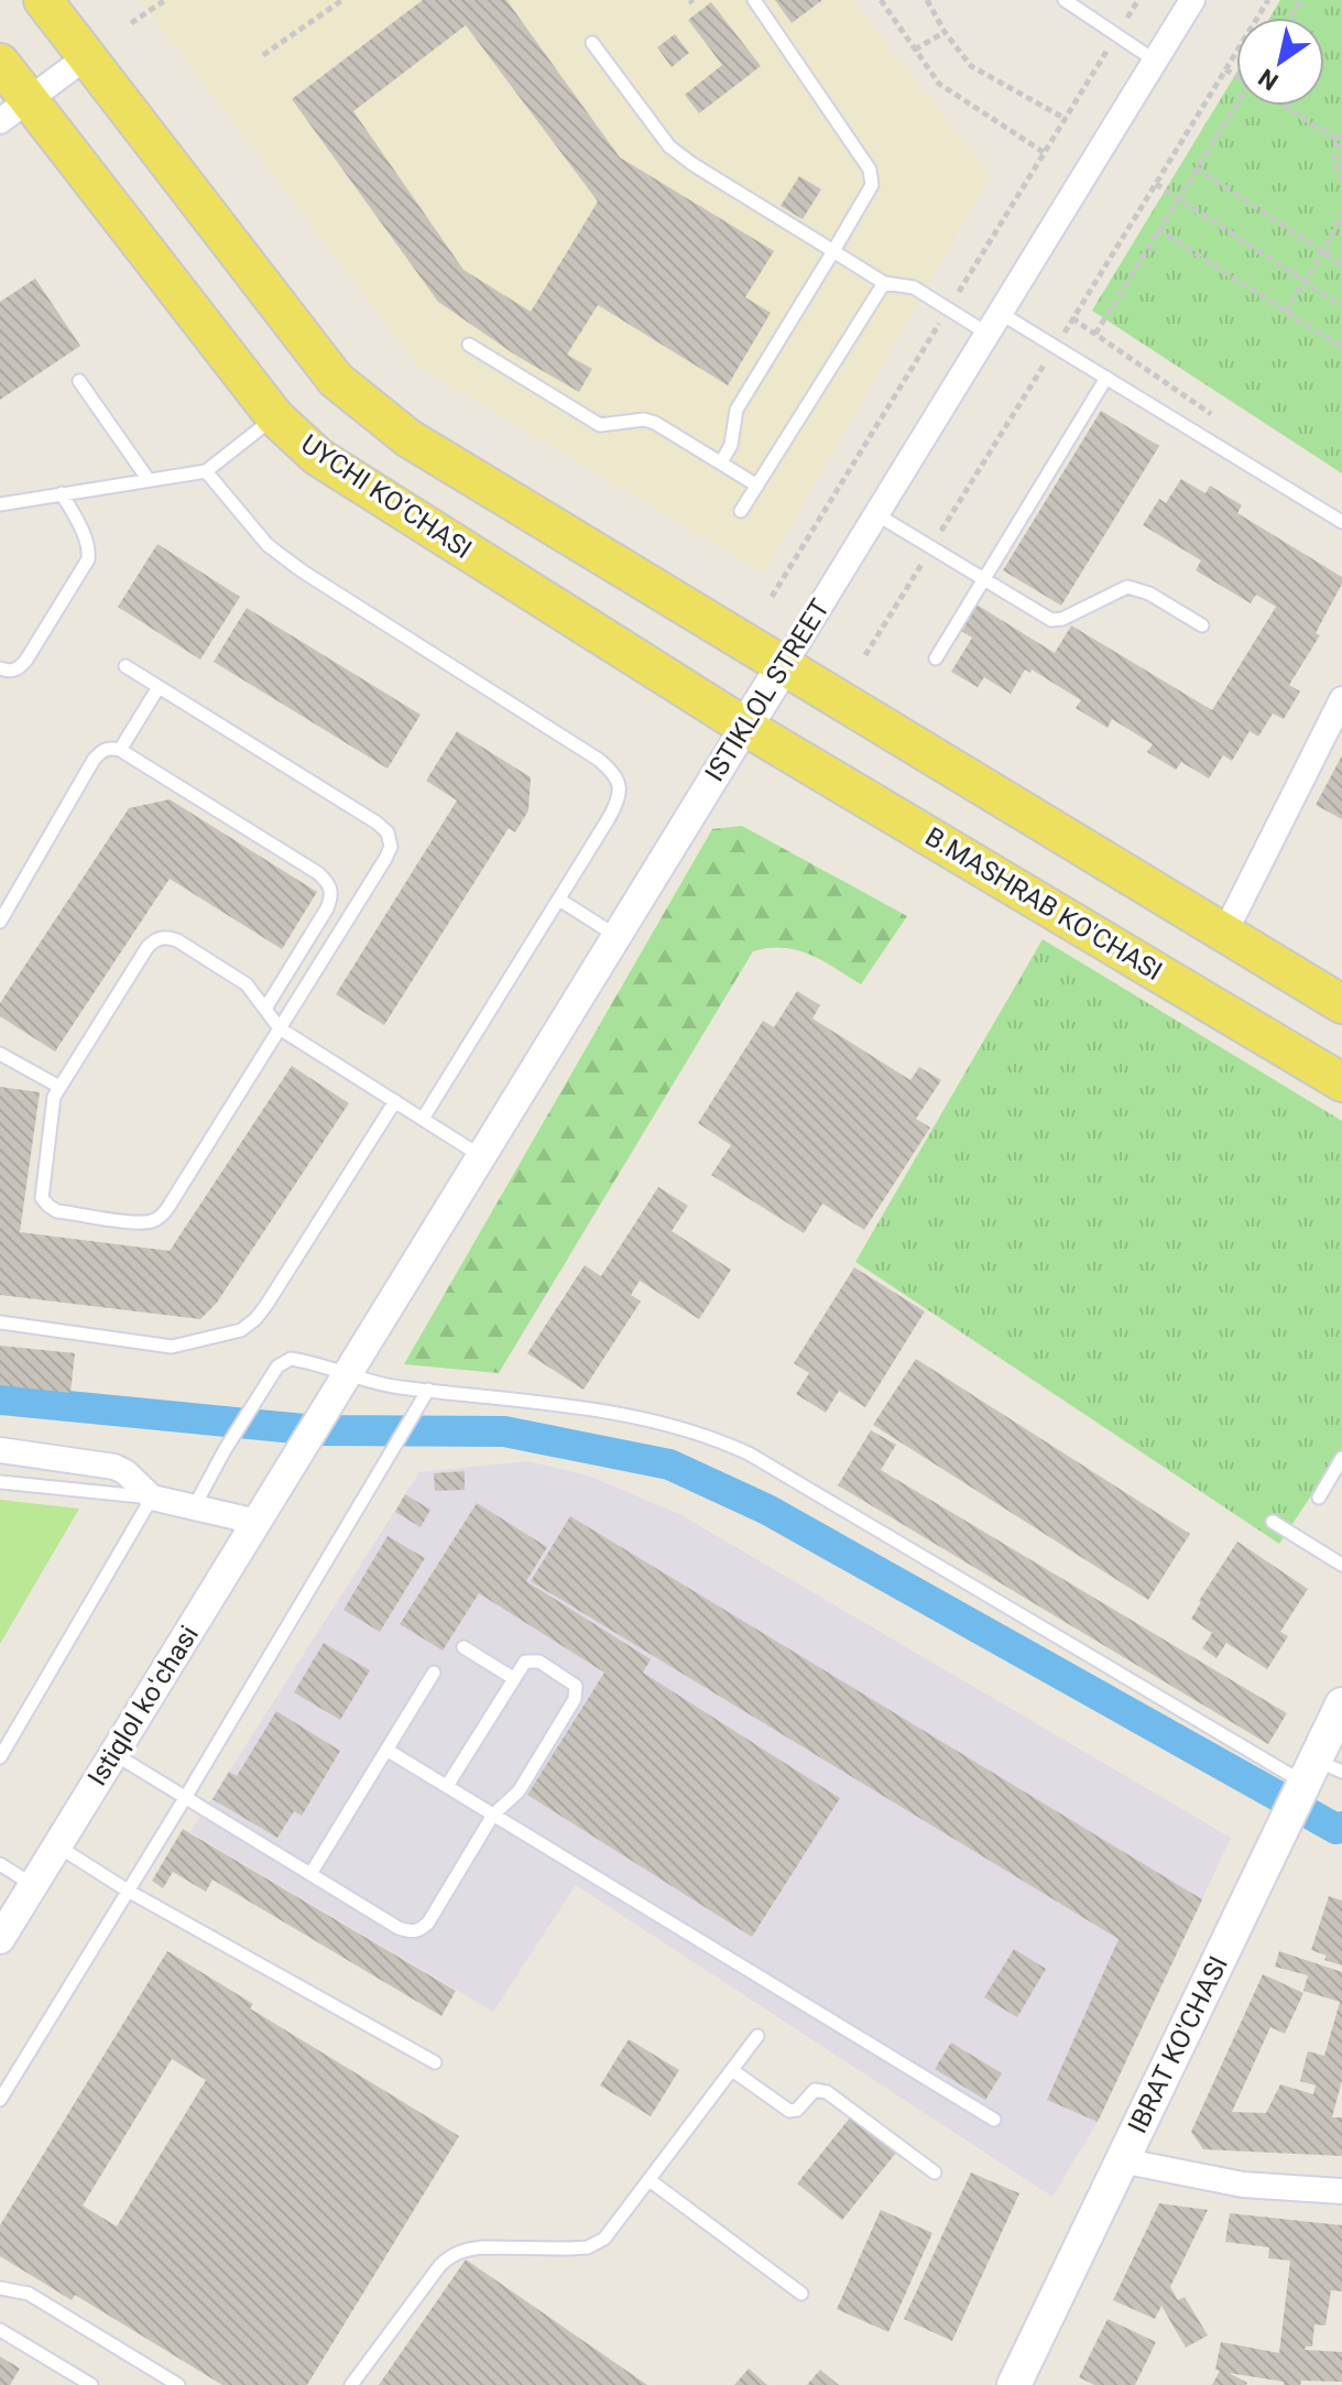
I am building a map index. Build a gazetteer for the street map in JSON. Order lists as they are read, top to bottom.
{
  "streets": {
    "main road": [
      "UYCHI KO’CHASI",
      "ISTIKLOL STREET",
      "B.MASHRAB KO'CHASI",
      "IBRAT KO'CHASI"
    ],
    "street": ["Istiqlol koʻchasi"]
  },
  "crossings": [
    ["UYCHI KO’CHASI", "ISTIKLOL STREET"],
    ["UYCHI KO’CHASI", "B.MASHRAB KO'CHASI"],
    ["ISTIKLOL STREET", "B.MASHRAB KO'CHASI"],
    ["ISTIKLOL STREET", "Istiqlol koʻchasi"]
  ],
  "north": "bottom left"
}
